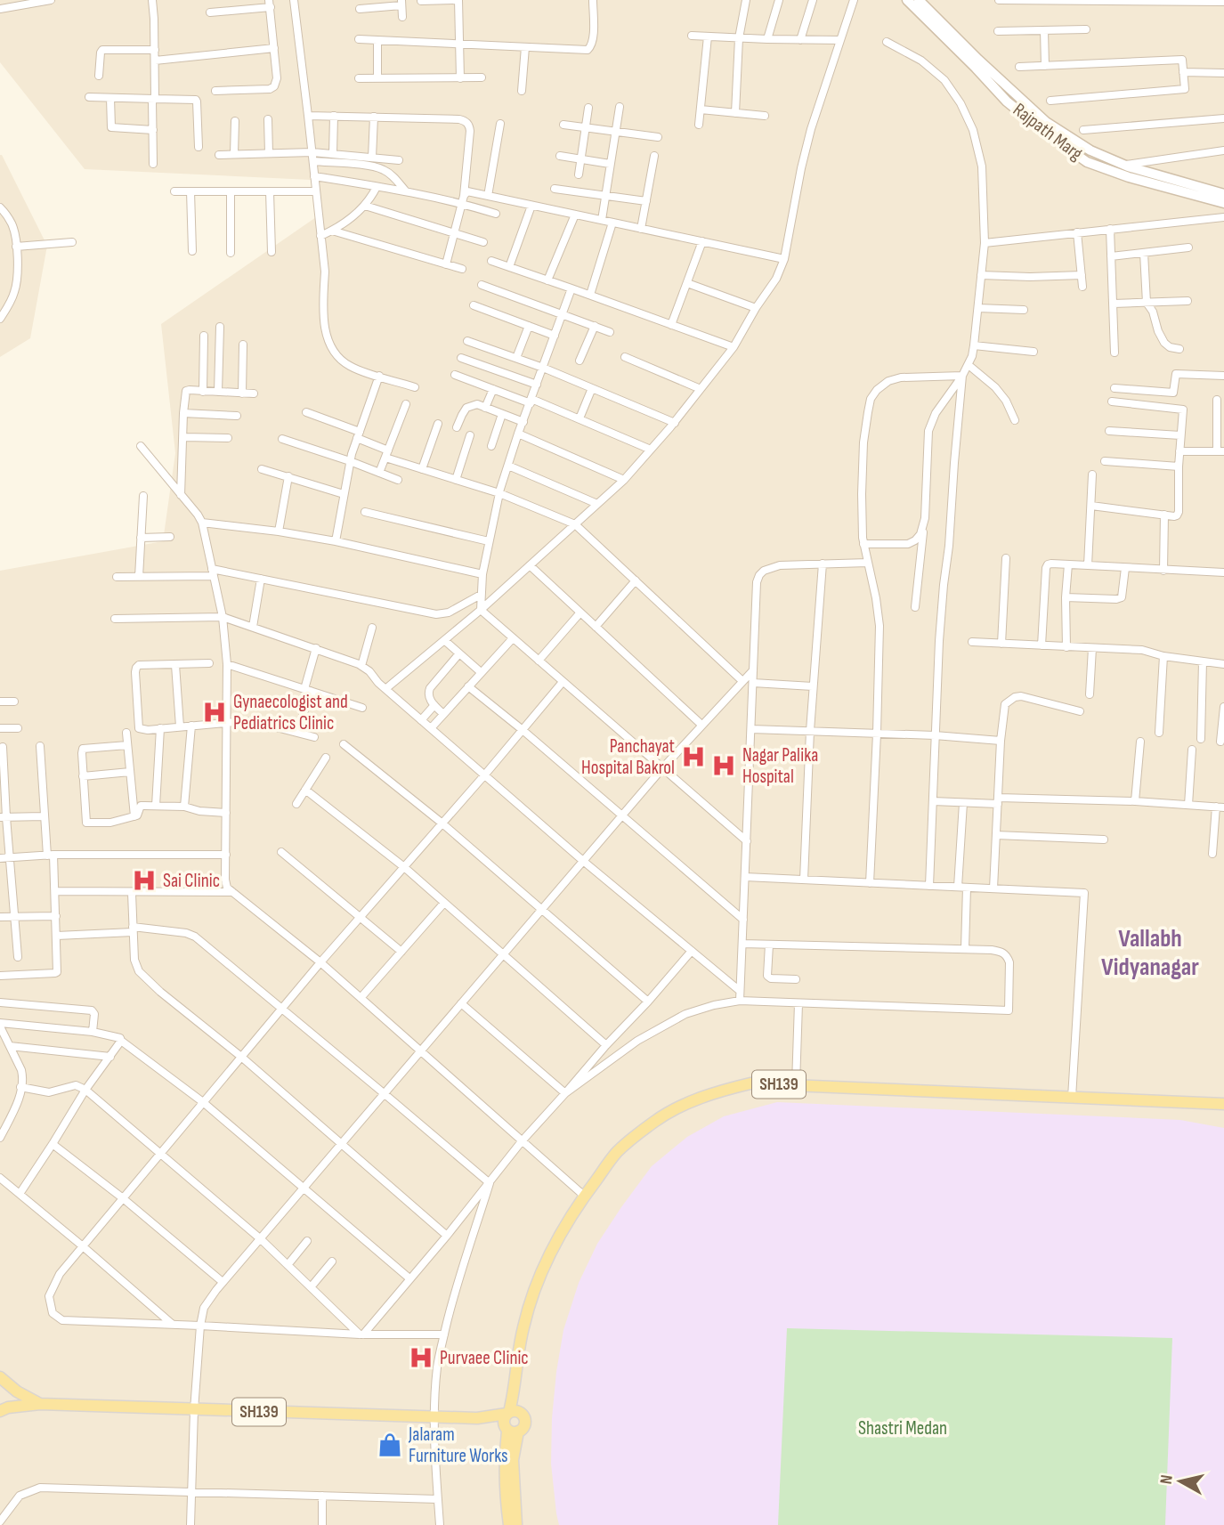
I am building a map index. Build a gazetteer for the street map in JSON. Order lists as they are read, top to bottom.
{
  "streets": {
    "main road": ["Rajpath Marg", "SH139"]
  },
  "districts": ["Vallabh Vidyanagar"],
  "parks": ["Shastri Medan"],
  "places": {
    "hospital": [
      "Gynaecologist and Pediatrics Clinic",
      "Panchayat Hospital Bakrol",
      "Nagar Palika Hospital",
      "Sai Clinic",
      "Purvaee Clinic"
    ],
    "shop": ["Jalaram Furniture Works"]
  },
  "north": "left"
}
